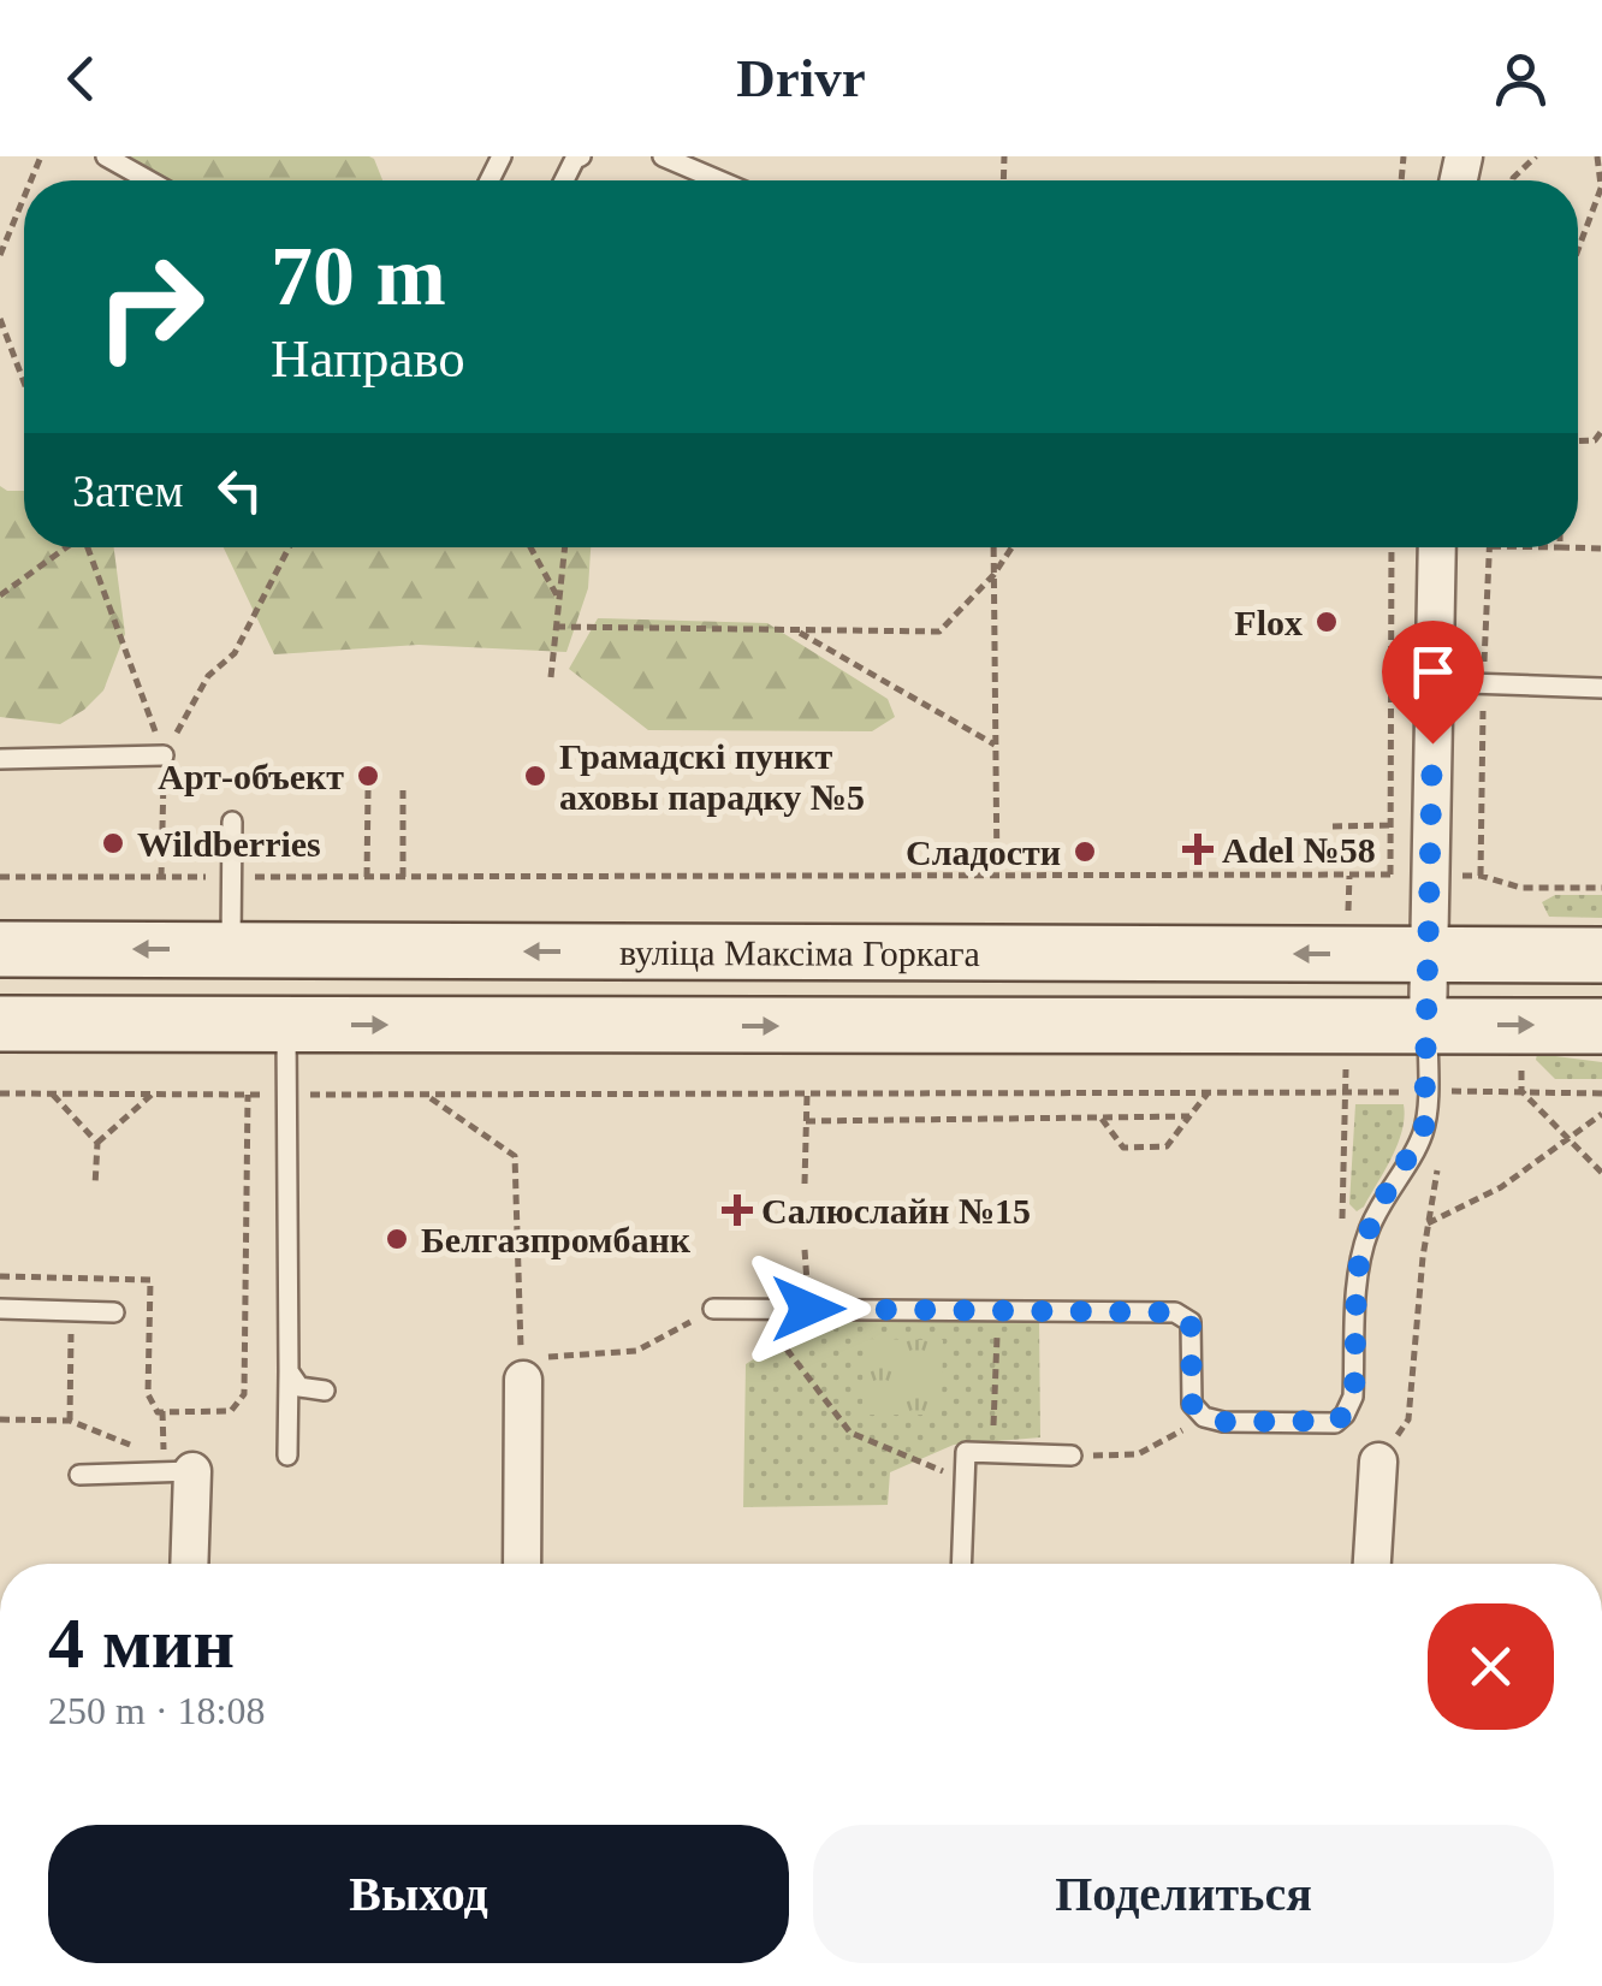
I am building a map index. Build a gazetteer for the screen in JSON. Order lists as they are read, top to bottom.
{
  "streets": {
    "main road": ["вуліца Максіма Горкага"]
  },
  "places": {
    "other": [
      "Flox",
      "Арт-объект",
      "Грамадскі пункт аховы парадку №5",
      "Wildberries",
      "Сладости",
      "Белгазпромбанк"
    ],
    "health": ["Adel №58", "Салюслайн №15"]
  },
  "page": {
    "header": "Drivr",
    "turn": ["70 m", "Направо"],
    "then": "Затем",
    "heading": ["4 мин", "250 m · 18:08"],
    "buttons": ["Выход", "Поделиться"]
  }
}
